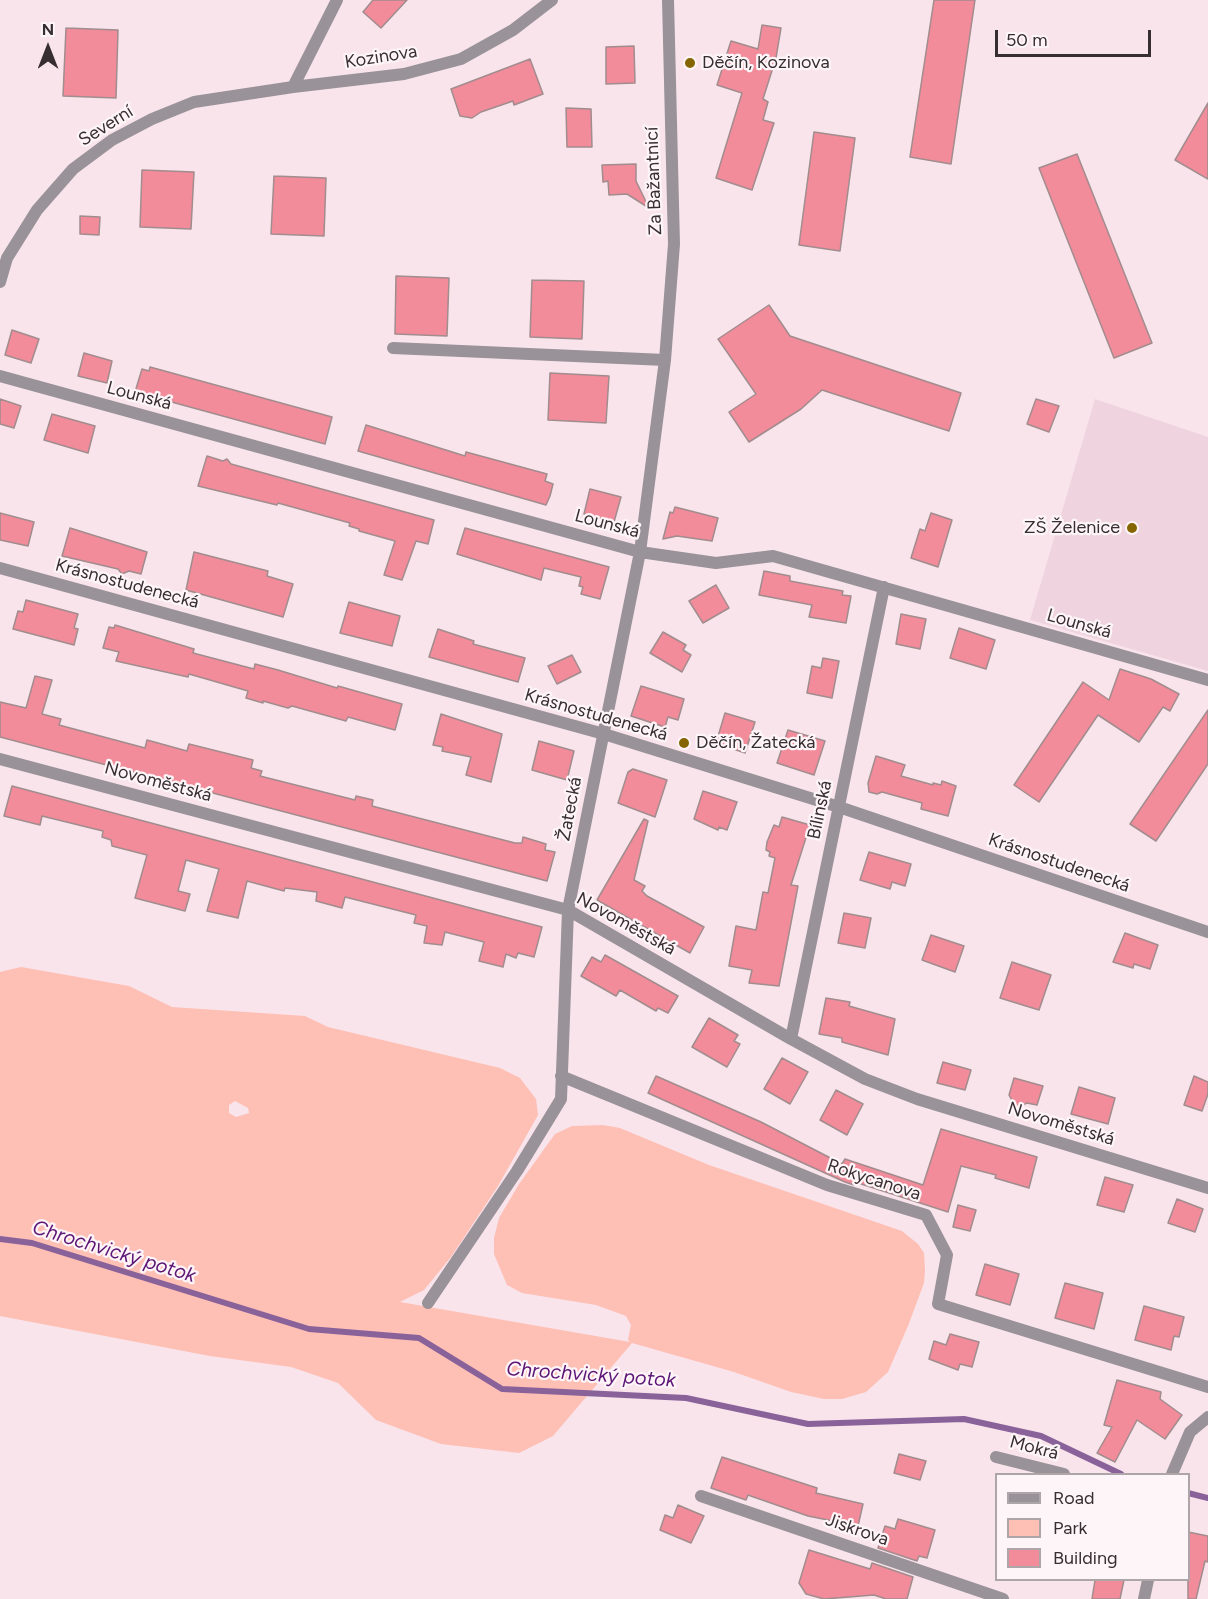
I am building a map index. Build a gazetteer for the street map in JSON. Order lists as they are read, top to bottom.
{
  "streets": {
    "street": [
      "Kozinova",
      "Severní",
      "Za Bažantnicí",
      "Lounská",
      "Krásnostudenecká",
      "Novoměstská",
      "Žatecká",
      "Bílinská",
      "Rokycanova",
      "Mokrá",
      "Jiskrova"
    ]
  },
  "crossings": [
    ["Kozinova", "Severní"],
    ["Za Bažantnicí", "Lounská"],
    ["Za Bažantnicí", "Žatecká"],
    ["Lounská", "Žatecká"],
    ["Lounská", "Bílinská"],
    ["Krásnostudenecká", "Žatecká"],
    ["Krásnostudenecká", "Bílinská"],
    ["Novoměstská", "Žatecká"],
    ["Novoměstská", "Bílinská"],
    ["Žatecká", "Rokycanova"]
  ],
  "water": ["Chrochvický potok"],
  "places": ["Děčín, Kozinova", "ZŠ Želenice", "Děčín, Žatecká"],
  "legend": ["Road", "Park", "Building"],
  "scale_bar": "50 m",
  "north": "top"
}
